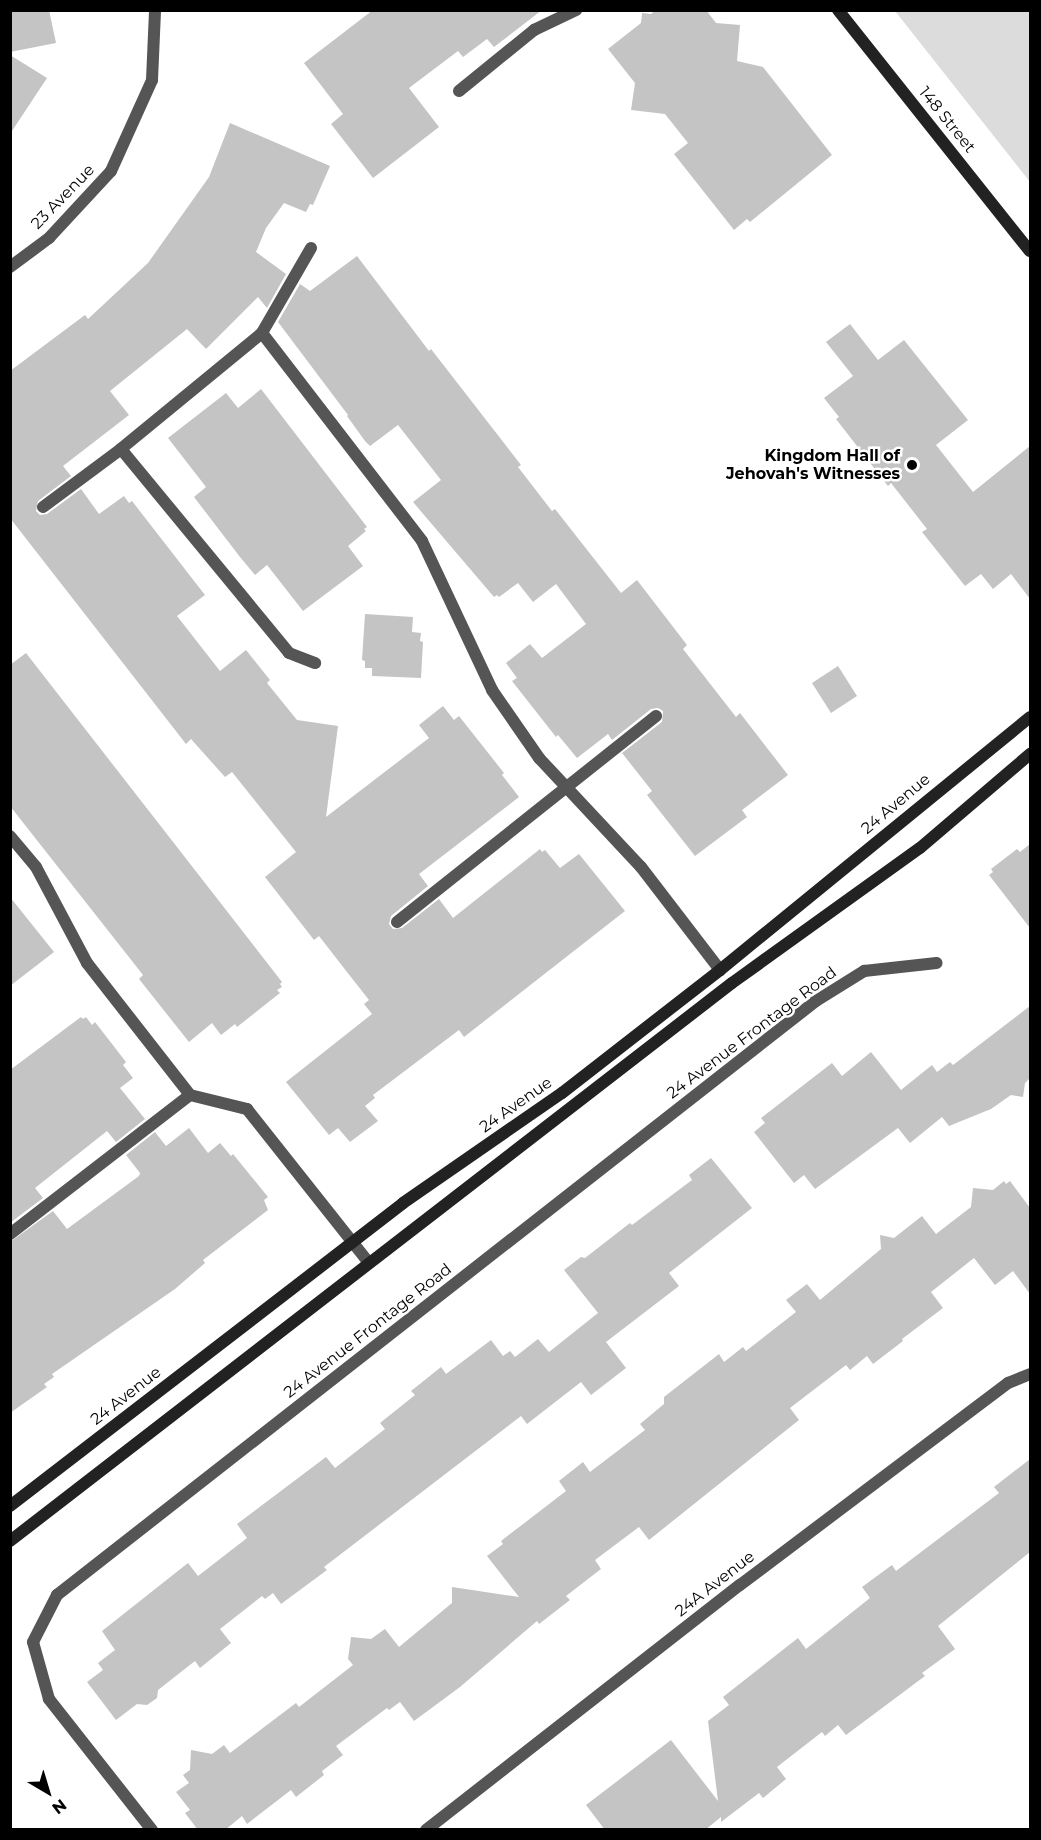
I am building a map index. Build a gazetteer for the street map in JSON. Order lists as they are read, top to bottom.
{
  "streets": {
    "main road": ["148 Street", "24 Avenue"],
    "street": ["23 Avenue", "24 Avenue Frontage Road", "24A Avenue"]
  },
  "places": ["Kingdom Hall of Jehovah's Witnesses"],
  "north": "bottom right"
}
